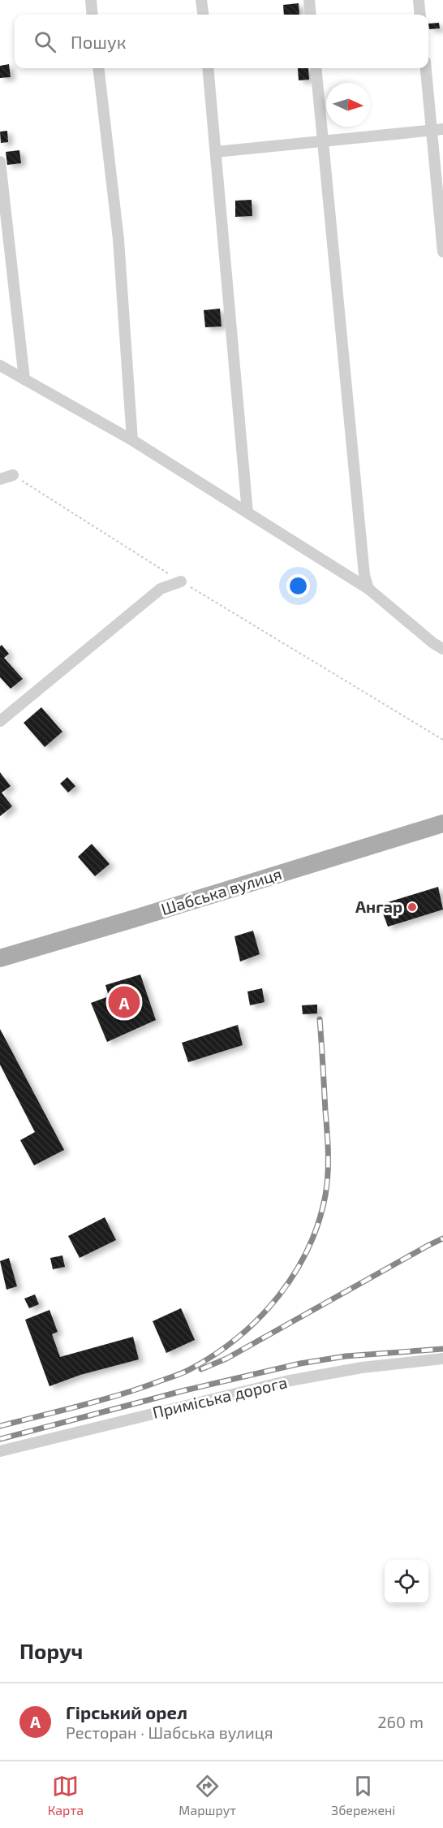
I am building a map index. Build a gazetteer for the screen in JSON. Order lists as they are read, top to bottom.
{
  "streets": {
    "main road": ["Шабська вулиця"],
    "street": ["Приміська дорога"]
  },
  "places": ["Ангар"],
  "north": "right",
  "page": {
    "search": "Пошук",
    "pins": "A",
    "heading": "Поруч",
    "list": [
      {
        "mark": "A",
        "name": "Гірський орел",
        "note": "Ресторан · Шабська вулиця",
        "value": "260 m"
      }
    ],
    "nav": ["Карта", "Маршрут", "Збережені"]
  }
}
